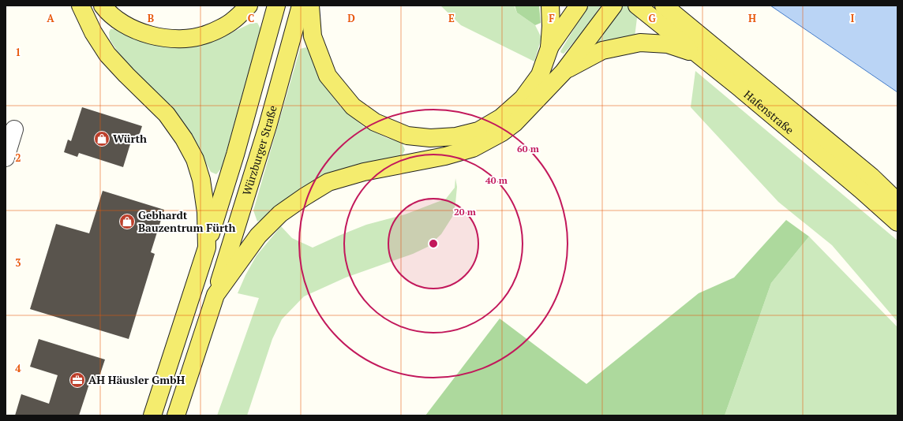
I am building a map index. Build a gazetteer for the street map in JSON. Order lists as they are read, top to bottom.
{
  "streets": {
    "main road": ["Hafenstraße", "Würzburger Straße"]
  },
  "places": {
    "shop": ["Würth", "Gebhardt Bauzentrum Fürth"],
    "office": ["AH Häusler GmbH"]
  },
  "grid": {
    "columns": [
      "A",
      "B",
      "C",
      "D",
      "E",
      "F",
      "G",
      "H",
      "I"
    ],
    "rows": [
      "1",
      "2",
      "3",
      "4"
    ]
  },
  "rings": ["60 m", "40 m", "20 m"]
}
